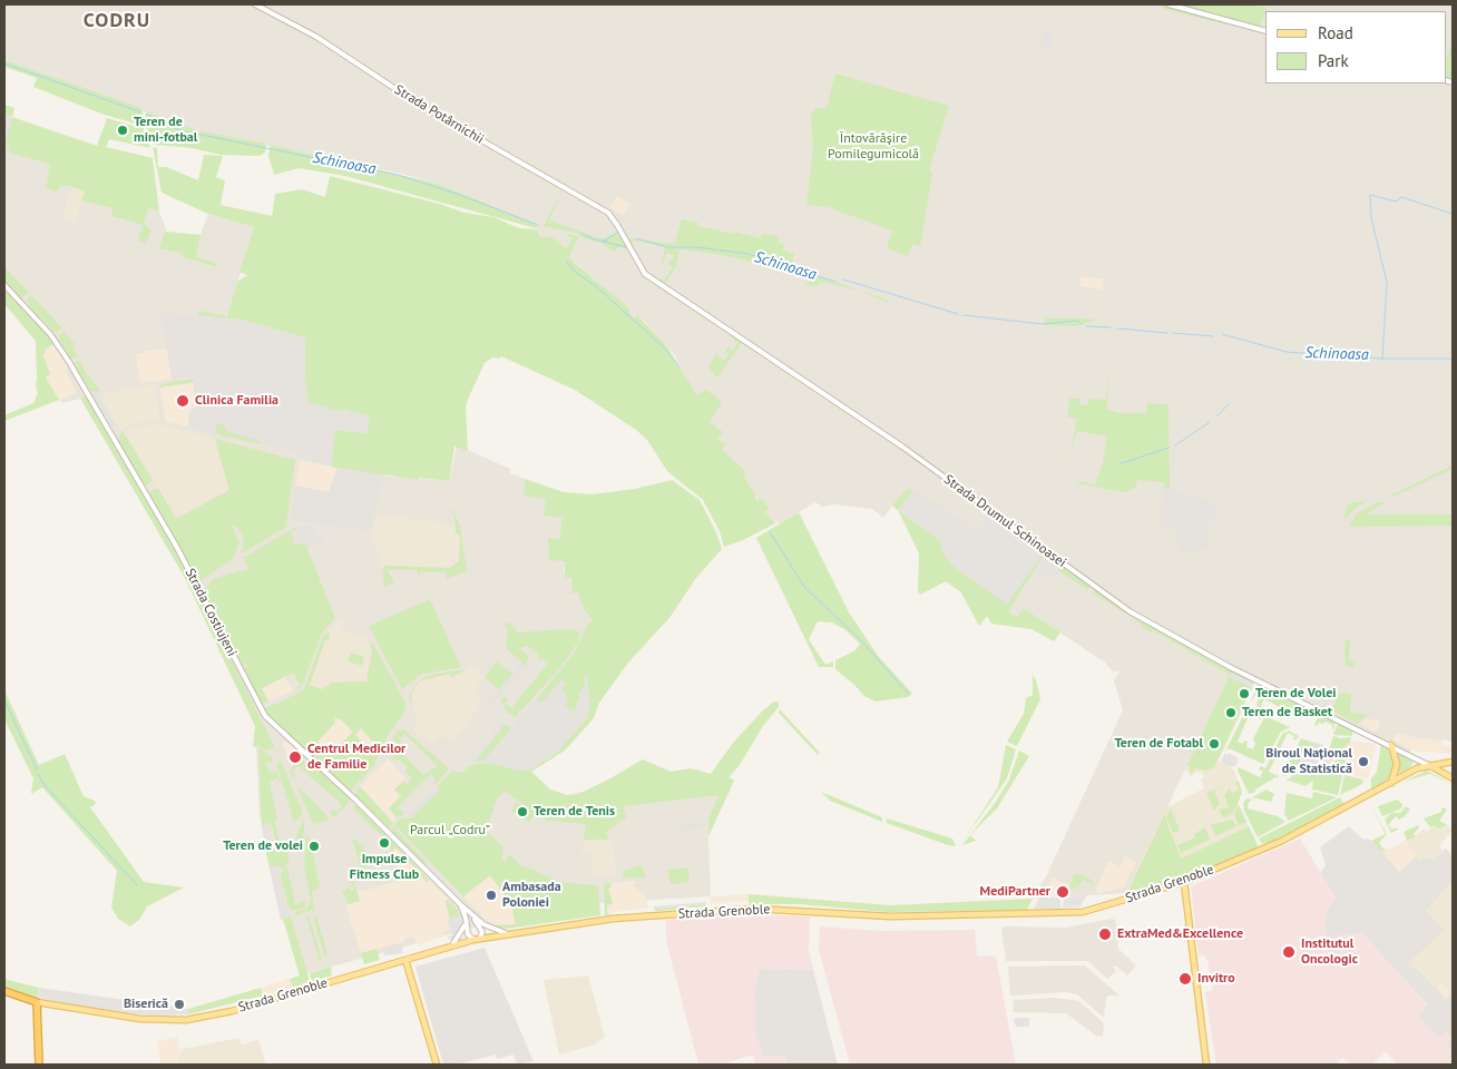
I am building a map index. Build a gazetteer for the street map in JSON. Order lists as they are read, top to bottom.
{
  "streets": {
    "highway": ["Strada Grenoble"],
    "street": ["Strada Potârnichii", "Strada Drumul Schinoasei", "Strada Costiujeni"]
  },
  "crossings": [
    ["Strada Potârnichii", "Strada Drumul Schinoasei"],
    ["Strada Drumul Schinoasei", "Strada Grenoble"],
    ["Strada Costiujeni", "Strada Grenoble"]
  ],
  "districts": ["CODRU"],
  "water": ["Schinoasa"],
  "parks": ["Întovărășire Pomilegumicolă", "Parcul „Codru”"],
  "places": [
    "Teren de mini-fotbal",
    "Clinica Familia",
    "Teren de Volei",
    "Teren de Basket",
    "Teren de Fotabl",
    "Centrul Medicilor de Familie",
    "Biroul Național de Statistică",
    "Teren de Tenis",
    "Impulse Fitness Club",
    "Teren de volei",
    "MediPartner",
    "Ambasada Poloniei",
    "ExtraMed&Excellence",
    "Institutul Oncologic",
    "Invitro",
    "Biserică"
  ],
  "legend": ["Road", "Park"]
}
